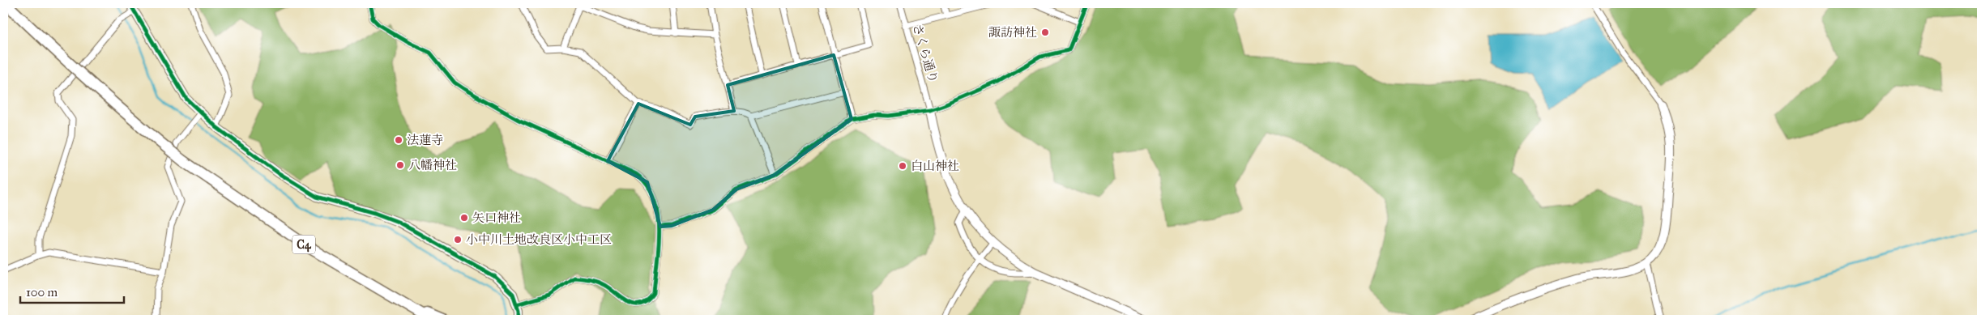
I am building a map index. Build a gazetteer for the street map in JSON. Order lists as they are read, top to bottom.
{
  "streets": {
    "highway": ["C4"],
    "street": ["さくら通り"]
  },
  "places": [
    "諏訪神社",
    "法蓮寺",
    "八幡神社",
    "白山神社",
    "矢口神社",
    "小中川土地改良区小中工区"
  ],
  "scale_bar": "100 m"
}
